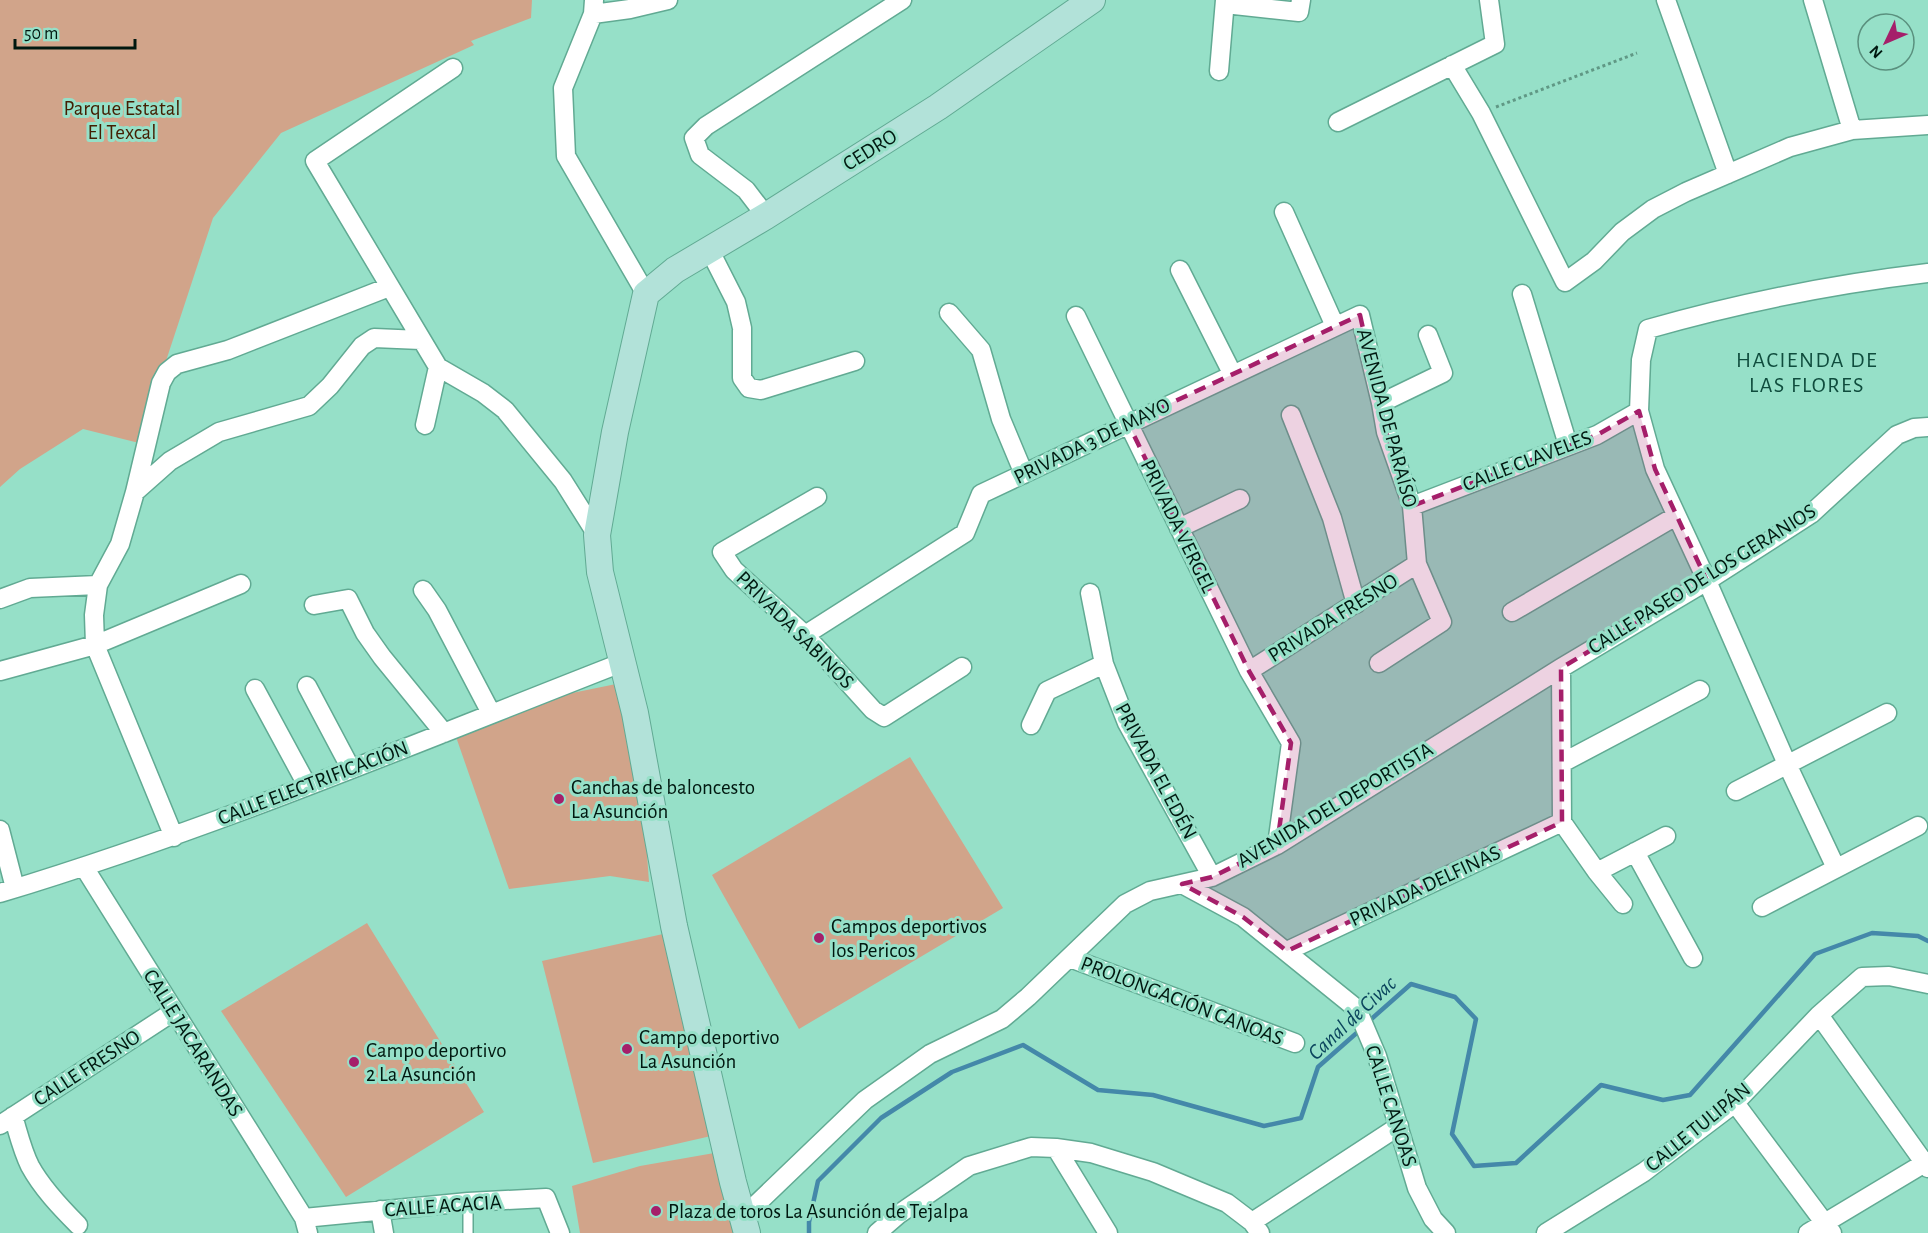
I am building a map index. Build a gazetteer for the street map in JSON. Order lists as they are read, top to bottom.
{
  "streets": {
    "street": [
      "CEDRO",
      "AVENIDA DE PARAÍSO",
      "PRIVADA 3 DE MAYO",
      "CALLE CLAVELES",
      "PRIVADA VERGEL",
      "CALLE PASEO DE LOS GERANIOS",
      "PRIVADA FRESNO",
      "PRIVADA SABINOS",
      "PRIVADA EL EDÉN",
      "CALLE ELECTRIFICACIÓN",
      "AVENIDA DEL DEPORTISTA",
      "PRIVADA DELFINAS",
      "PROLONGACIÓN CANOAS",
      "CALLE JACARANDAS",
      "CALLE FRESNO",
      "CALLE CANOAS",
      "CALLE TULIPÁN",
      "CALLE ACACIA"
    ]
  },
  "crossings": [
    ["AVENIDA DE PARAÍSO", "PRIVADA 3 DE MAYO"],
    ["AVENIDA DE PARAÍSO", "CALLE CLAVELES"],
    ["AVENIDA DE PARAÍSO", "PRIVADA FRESNO"],
    ["PRIVADA 3 DE MAYO", "PRIVADA VERGEL"],
    ["PRIVADA 3 DE MAYO", "PRIVADA SABINOS"],
    ["PRIVADA VERGEL", "PRIVADA FRESNO"],
    ["PRIVADA VERGEL", "AVENIDA DEL DEPORTISTA"],
    ["CALLE PASEO DE LOS GERANIOS", "AVENIDA DEL DEPORTISTA"],
    ["PRIVADA EL EDÉN", "AVENIDA DEL DEPORTISTA"],
    ["CALLE ELECTRIFICACIÓN", "CALLE JACARANDAS"],
    ["AVENIDA DEL DEPORTISTA", "PROLONGACIÓN CANOAS"],
    ["AVENIDA DEL DEPORTISTA", "CALLE CANOAS"],
    ["PRIVADA DELFINAS", "CALLE CANOAS"],
    ["CALLE JACARANDAS", "CALLE FRESNO"],
    ["CALLE JACARANDAS", "CALLE ACACIA"]
  ],
  "districts": ["HACIENDA DE LAS FLORES"],
  "water": ["Canal de Civac"],
  "parks": ["Parque Estatal El Texcal"],
  "places": [
    "Canchas de baloncesto La Asunción",
    "Campos deportivos los Pericos",
    "Campo deportivo La Asunción",
    "Campo deportivo 2 La Asunción",
    "Plaza de toros La Asunción de Tejalpa"
  ],
  "scale_bar": "50 m",
  "north": "bottom left"
}
